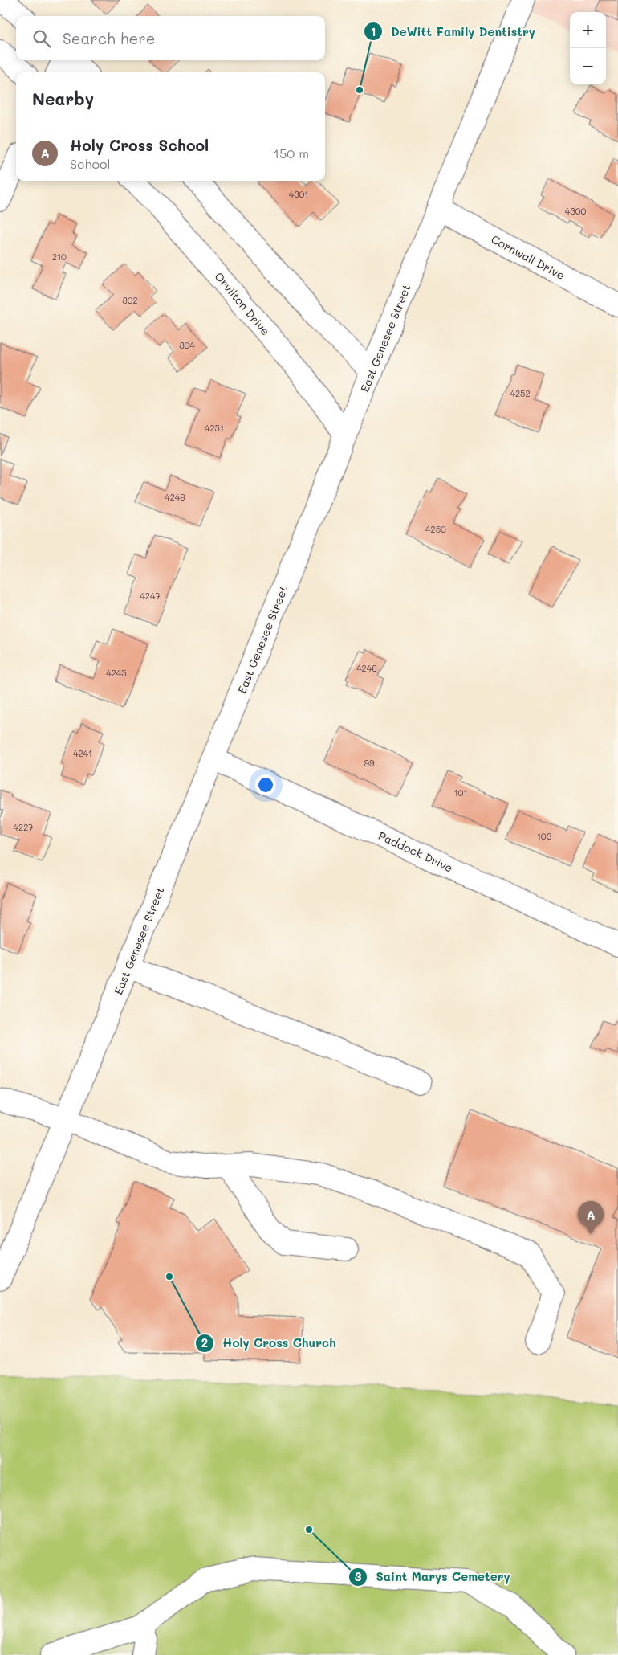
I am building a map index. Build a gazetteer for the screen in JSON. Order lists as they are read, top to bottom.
{
  "streets": {
    "street": [
      "Cornwall Drive",
      "Orvilton Drive",
      "East Genesee Street",
      "Paddock Drive"
    ]
  },
  "crossings": [
    ["Cornwall Drive", "East Genesee Street"],
    ["Orvilton Drive", "East Genesee Street"],
    ["East Genesee Street", "Paddock Drive"]
  ],
  "places": ["DeWitt Family Dentistry", "Holy Cross Church", "Saint Marys Cemetery"],
  "house_numbers": [
    "4301",
    "4300",
    "210",
    "302",
    "304",
    "4252",
    "4251",
    "4249",
    "4250",
    "4247",
    "4246",
    "4245",
    "4241",
    "99",
    "101",
    "4227",
    "103"
  ],
  "page": {
    "map_buttons": ["+", "−"],
    "search": "Search here",
    "heading": "Nearby",
    "list": [
      {
        "mark": "A",
        "name": "Holy Cross School",
        "note": "School",
        "value": "150 m"
      }
    ],
    "pins": "A"
  }
}
